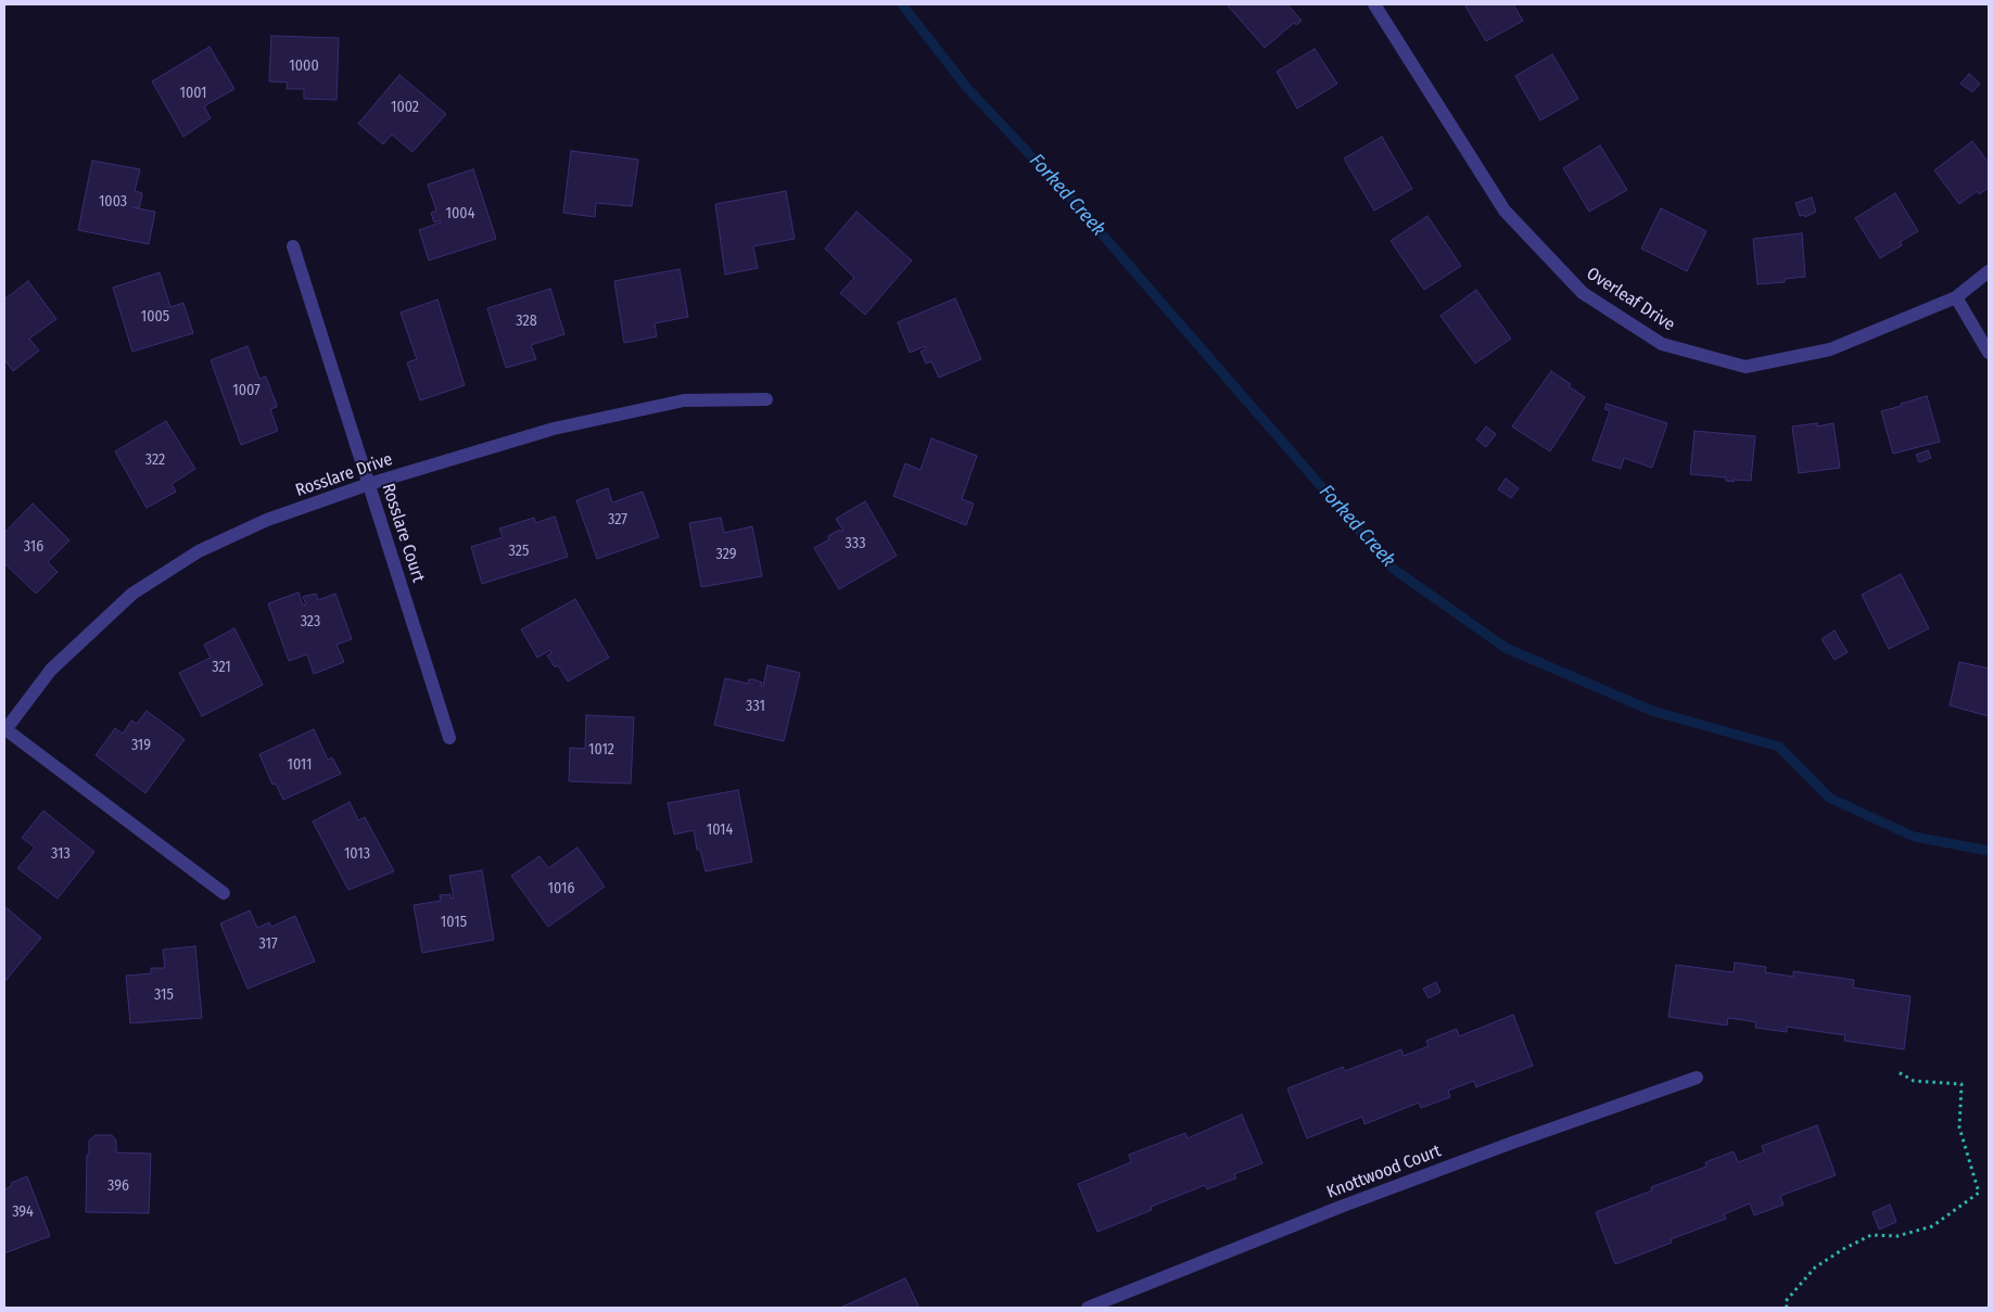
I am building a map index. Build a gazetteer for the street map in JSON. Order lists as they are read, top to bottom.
{
  "streets": {
    "street": [
      "Overleaf Drive",
      "Rosslare Drive",
      "Rosslare Court",
      "Knottwood Court"
    ]
  },
  "crossings": [
    ["Rosslare Drive", "Rosslare Court"]
  ],
  "water": ["Forked Creek"],
  "house_numbers": [
    "1000",
    "1001",
    "1002",
    "1003",
    "1004",
    "1005",
    "328",
    "1007",
    "322",
    "327",
    "333",
    "316",
    "325",
    "329",
    "323",
    "321",
    "331",
    "319",
    "1012",
    "1011",
    "1014",
    "313",
    "1013",
    "1016",
    "1015",
    "317",
    "315",
    "396",
    "394"
  ]
}
